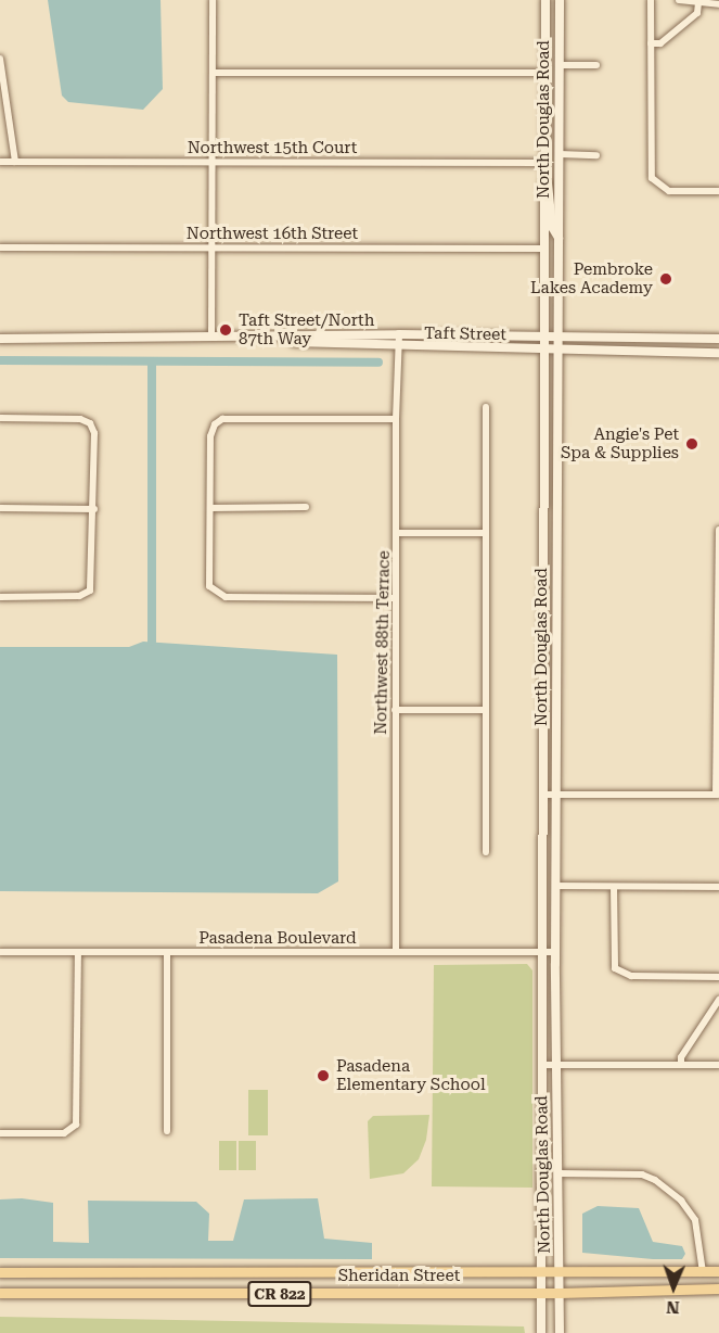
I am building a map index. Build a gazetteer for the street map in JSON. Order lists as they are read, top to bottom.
{
  "streets": {
    "main road": [
      "North Douglas Road",
      "Taft Street",
      "Sheridan Street",
      "CR 822"
    ],
    "street": [
      "Northwest 15th Court",
      "Northwest 16th Street",
      "Northwest 88th Terrace",
      "Pasadena Boulevard"
    ]
  },
  "crossings": [
    ["North Douglas Road", "Northwest 15th Court"],
    ["North Douglas Road", "Northwest 16th Street"],
    ["North Douglas Road", "Taft Street"],
    ["North Douglas Road", "Pasadena Boulevard"],
    ["North Douglas Road", "Sheridan Street"],
    ["Taft Street", "Northwest 88th Terrace"],
    ["Northwest 88th Terrace", "Pasadena Boulevard"]
  ],
  "places": [
    "Pembroke Lakes Academy",
    "Taft Street/North 87th Way",
    "Angie's Pet Spa & Supplies",
    "Pasadena Elementary School"
  ],
  "north": "bottom"
}
